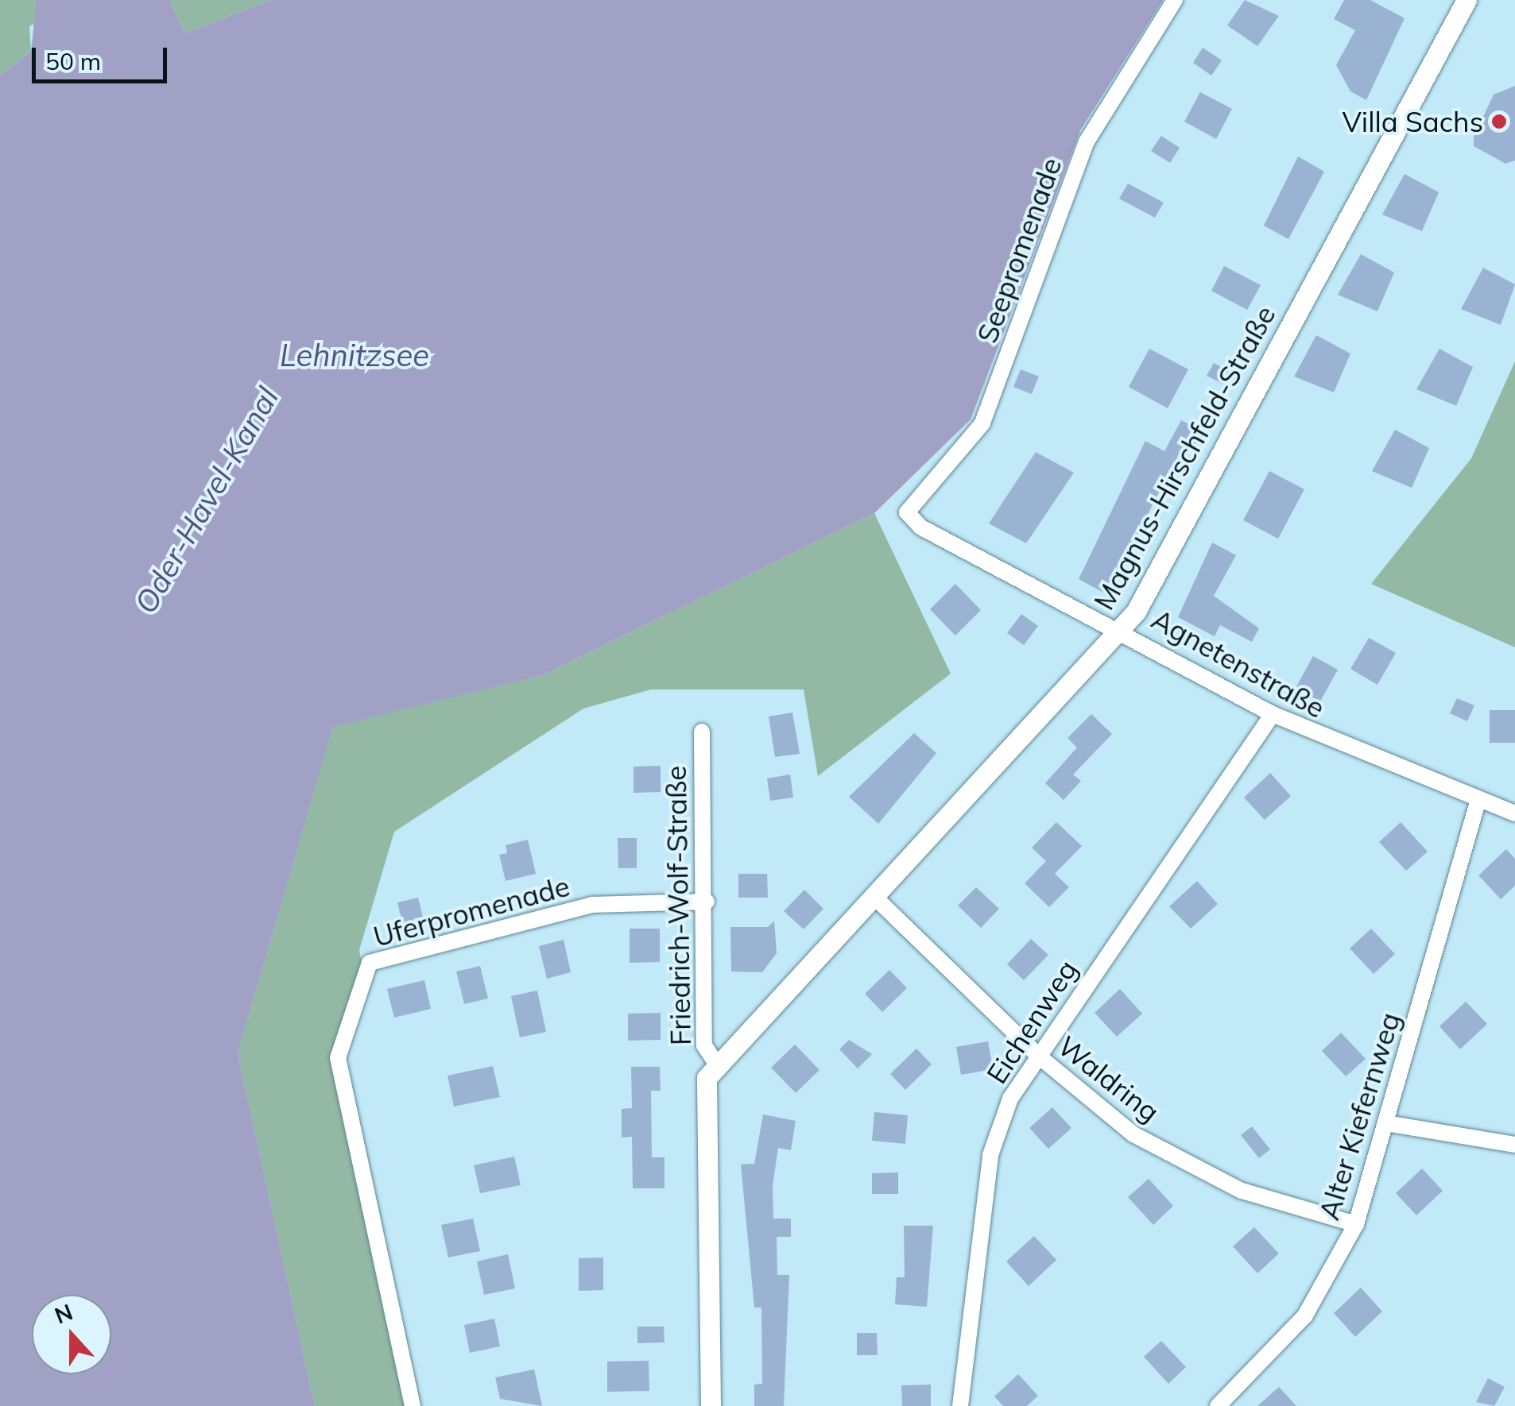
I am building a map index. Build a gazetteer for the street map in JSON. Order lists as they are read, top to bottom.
{
  "streets": {
    "street": [
      "Seepromenade",
      "Magnus-Hirschfeld-Straße",
      "Agnetenstraße",
      "Friedrich-Wolf-Straße",
      "Uferpromenade",
      "Eichenweg",
      "Waldring",
      "Alter Kiefernweg"
    ]
  },
  "crossings": [
    ["Seepromenade", "Agnetenstraße"],
    ["Magnus-Hirschfeld-Straße", "Agnetenstraße"],
    ["Magnus-Hirschfeld-Straße", "Friedrich-Wolf-Straße"],
    ["Magnus-Hirschfeld-Straße", "Waldring"],
    ["Agnetenstraße", "Eichenweg"],
    ["Agnetenstraße", "Alter Kiefernweg"],
    ["Friedrich-Wolf-Straße", "Uferpromenade"],
    ["Eichenweg", "Waldring"],
    ["Waldring", "Alter Kiefernweg"]
  ],
  "water": ["Lehnitzsee", "Oder-Havel-Kanal"],
  "places": ["Villa Sachs"],
  "scale_bar": "50 m",
  "north": "top"
}
